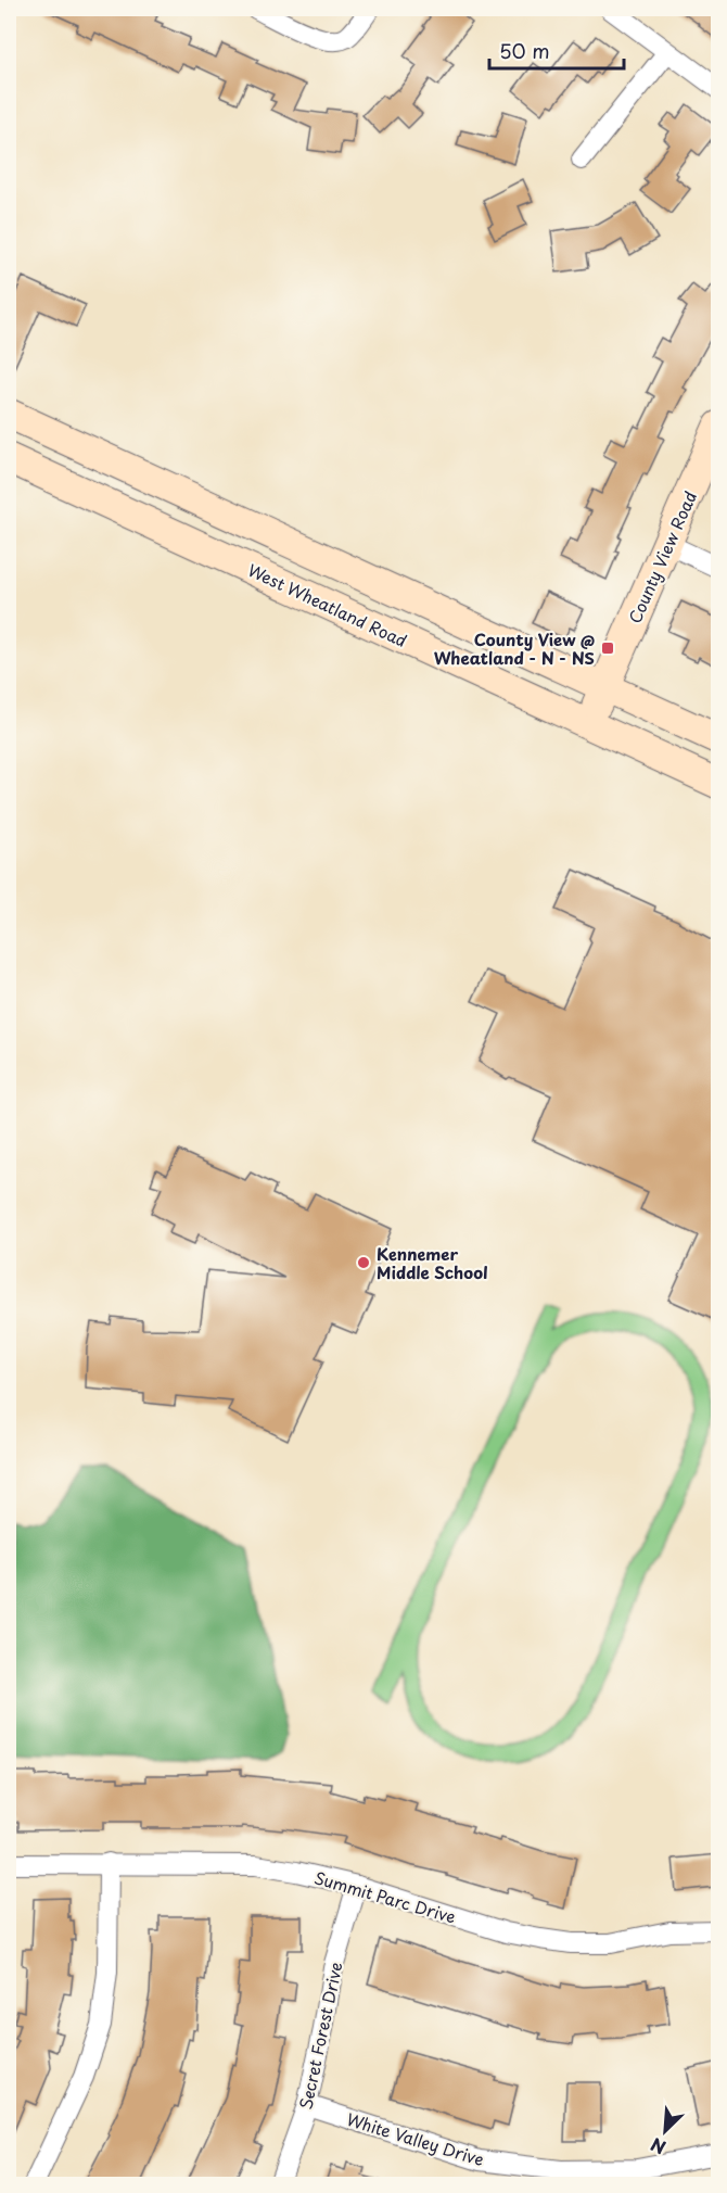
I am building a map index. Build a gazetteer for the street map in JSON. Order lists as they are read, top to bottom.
{
  "streets": {
    "main road": ["County View Road", "West Wheatland Road"],
    "street": ["Summit Parc Drive", "Secret Forest Drive", "White Valley Drive"]
  },
  "crossings": [
    ["County View Road", "West Wheatland Road"],
    ["Summit Parc Drive", "Secret Forest Drive"],
    ["Secret Forest Drive", "White Valley Drive"]
  ],
  "places": {
    "transit": ["County View @ Wheatland - N - NS"],
    "other": ["Kennemer Middle School"]
  },
  "scale_bar": "50 m",
  "north": "bottom left"
}
